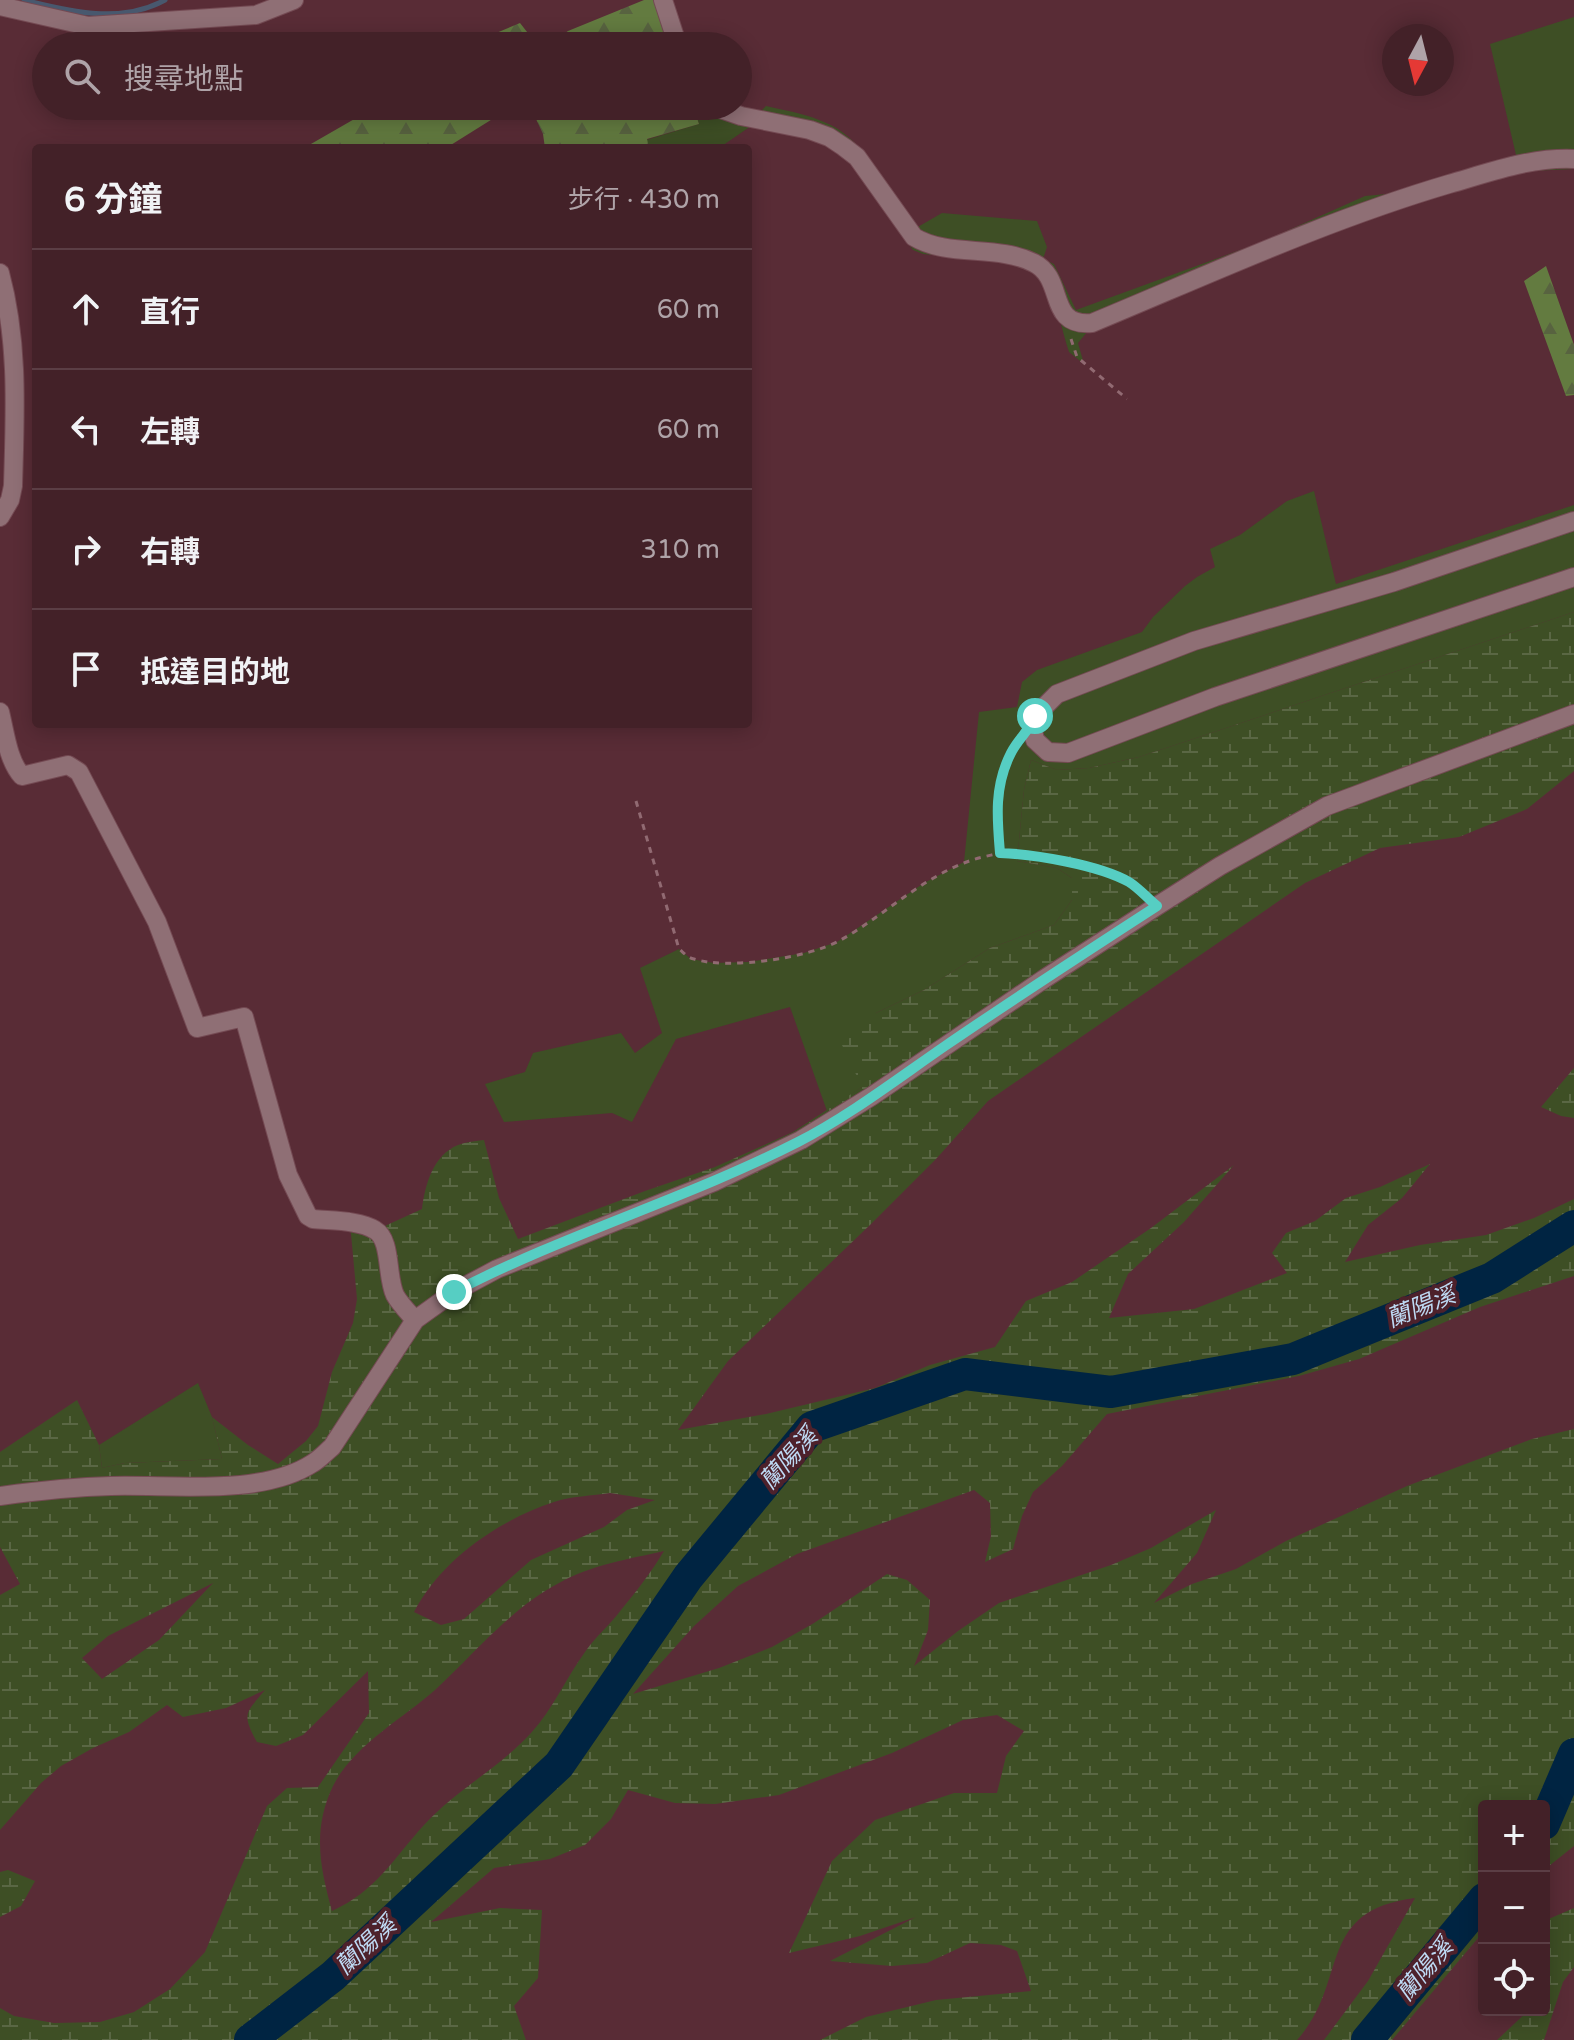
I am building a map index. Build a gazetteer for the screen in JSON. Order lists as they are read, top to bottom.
{
  "water": ["蘭陽溪"],
  "north": "bottom",
  "page": {
    "search": "搜尋地點",
    "heading": ["6 分鐘", "步行 · 430 m"],
    "list": [
      ["直行", "60 m"],
      ["左轉", "60 m"],
      ["右轉", "310 m"],
      "抵達目的地"
    ],
    "map_buttons": ["+", "−"]
  }
}
